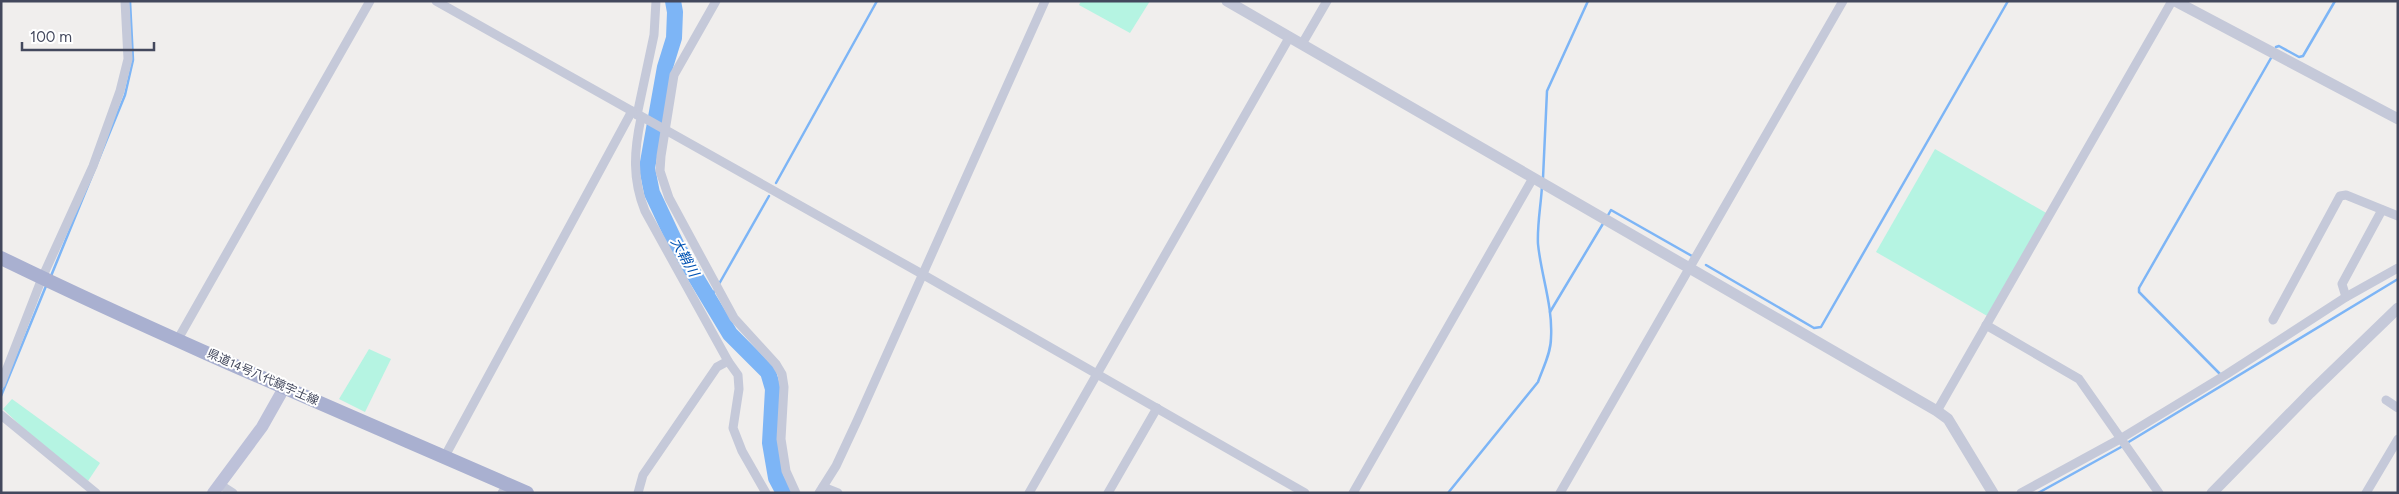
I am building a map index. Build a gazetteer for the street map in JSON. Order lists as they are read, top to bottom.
{
  "streets": {
    "main road": ["県道14号八代鏡宇土線"]
  },
  "water": ["大鞘川"],
  "scale_bar": "100 m"
}
